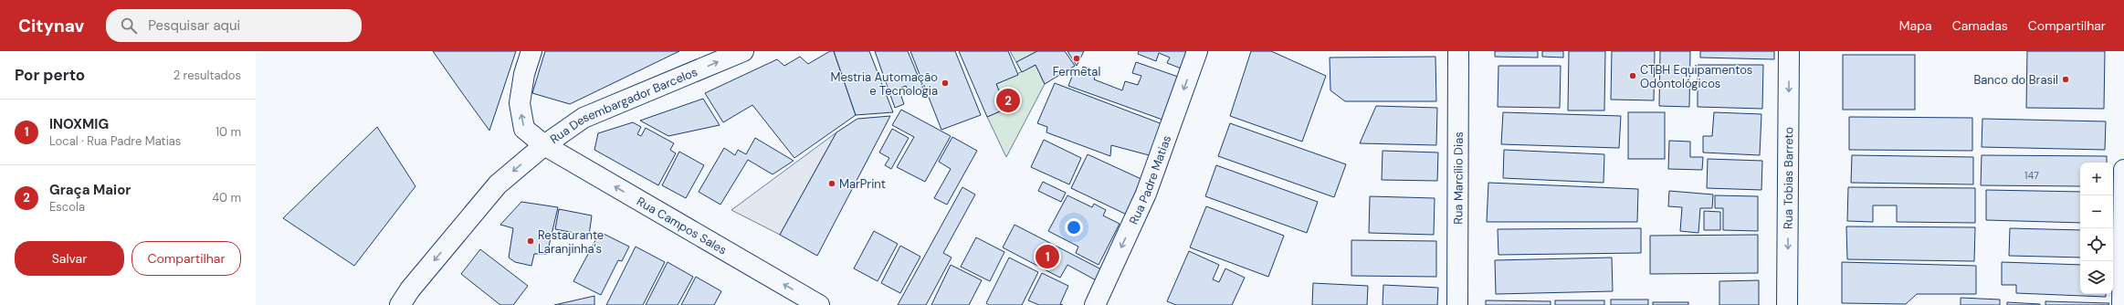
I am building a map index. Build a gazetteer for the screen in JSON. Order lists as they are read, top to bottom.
{
  "streets": {
    "street": [
      "Rua Desembargador Barcelos",
      "Rua Marcílio Dias",
      "Rua Tobias Barreto",
      "Rua Padre Matias",
      "Rua Campos Sales"
    ]
  },
  "crossings": [
    ["Rua Desembargador Barcelos", "Rua Campos Sales"]
  ],
  "one_way": ["Rua Tobias Barreto", "Rua Padre Matias", "Rua Campos Sales"],
  "places": [
    "Fermetal",
    "CTBH Equipamentos Odontológicos",
    "Banco do Brasil",
    "Mestria Automação e Tecnologia",
    "MarPrint",
    "Restaurante Laranjinha's"
  ],
  "house_numbers": ["147"],
  "page": {
    "header": "Citynav",
    "search": "Pesquisar aqui",
    "nav": ["Mapa", "Camadas", "Compartilhar"],
    "heading": ["Por perto", "2 resultados"],
    "pins": ["2", "1"],
    "list": [
      {
        "mark": "1",
        "name": "INOXMIG",
        "note": "Local · Rua Padre Matias",
        "value": "10 m"
      },
      {
        "mark": "2",
        "name": "Graça Maior",
        "note": "Escola",
        "value": "40 m"
      }
    ],
    "map_buttons": ["+", "−"],
    "buttons": ["Salvar", "Compartilhar"]
  }
}
